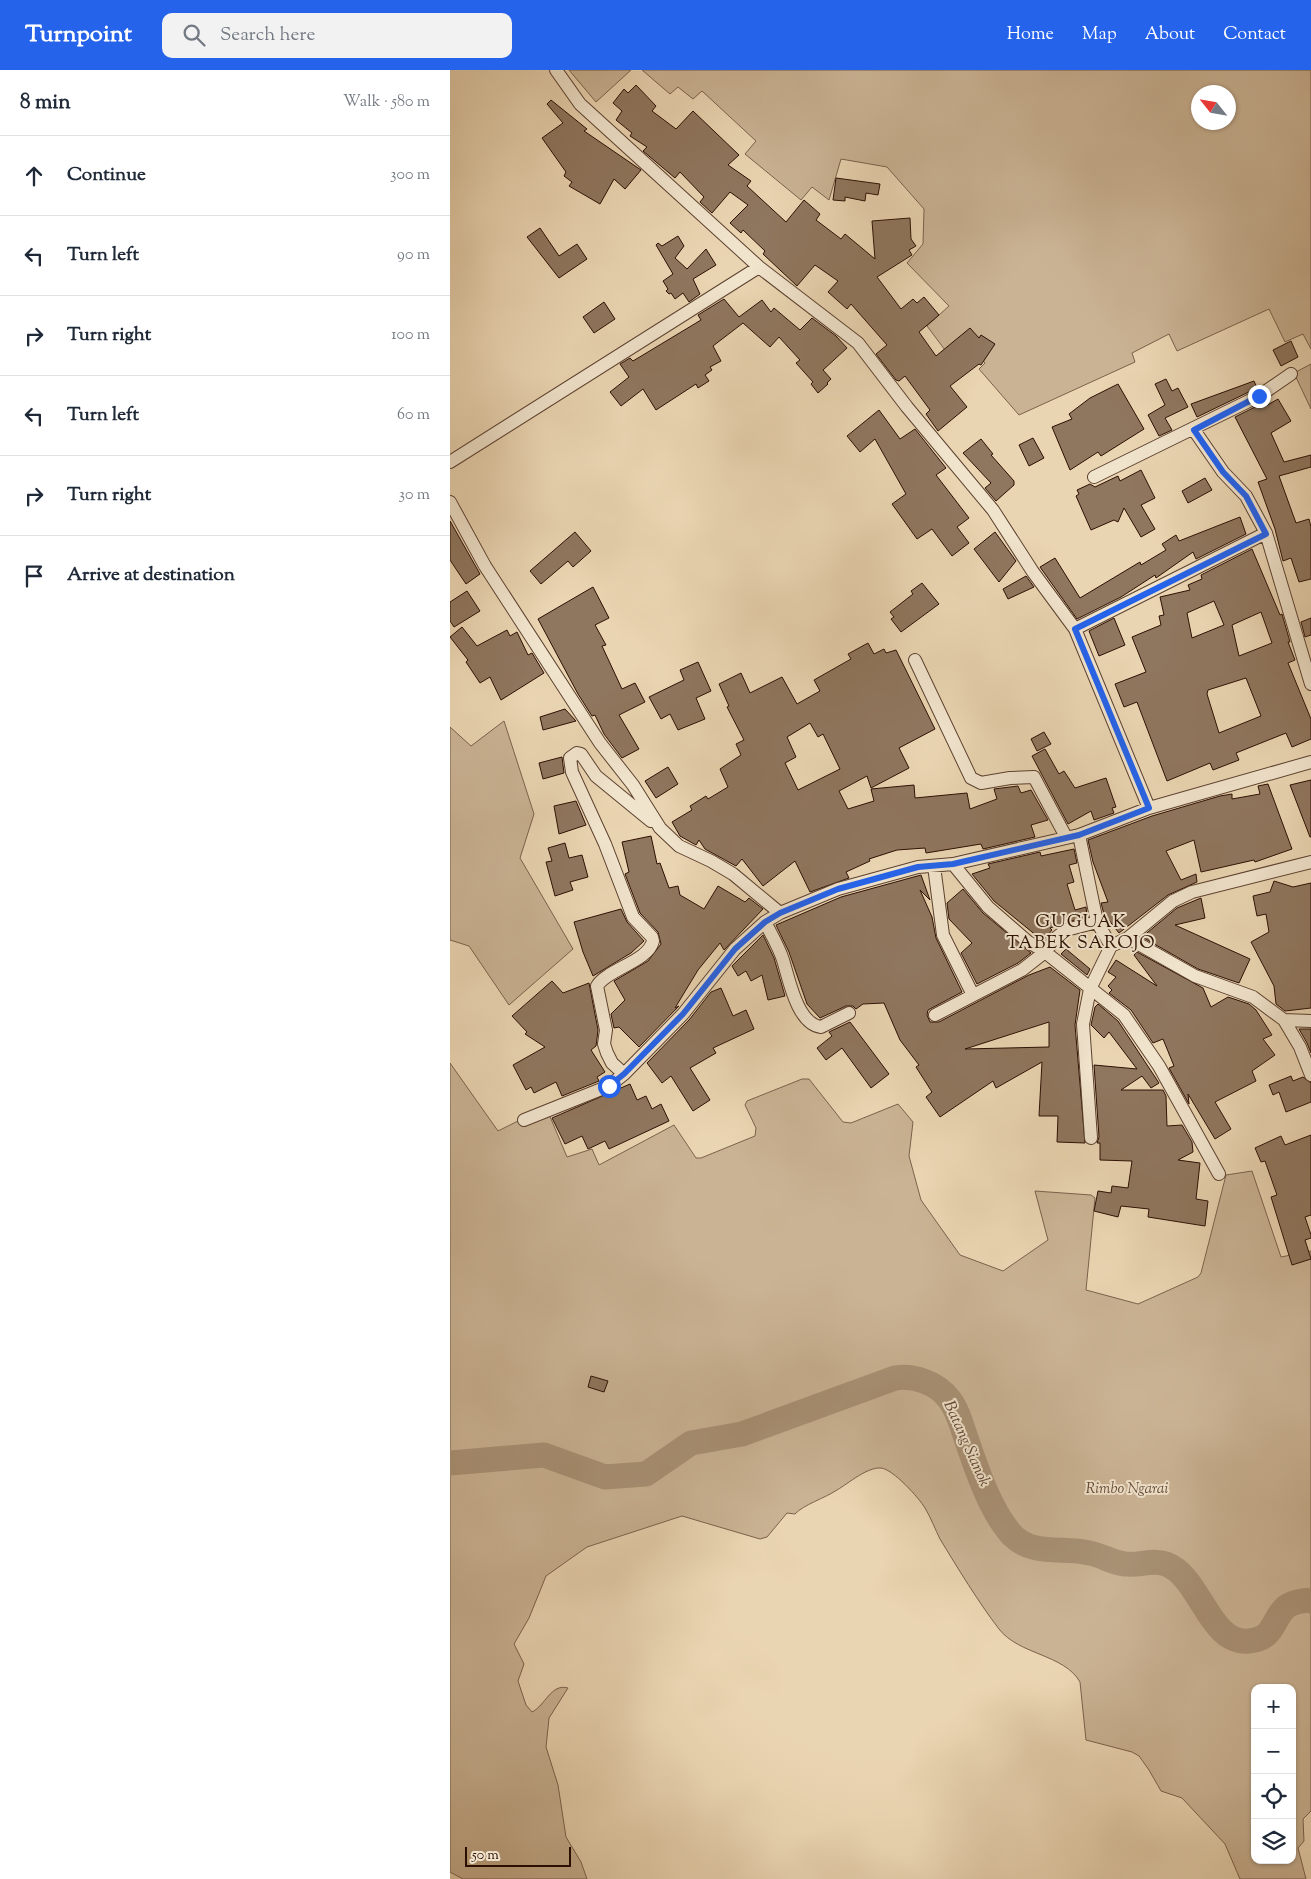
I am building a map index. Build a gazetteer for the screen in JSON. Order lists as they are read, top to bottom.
{
  "districts": ["GUGUAK TABEK SAROJO"],
  "water": ["Batang Sianok"],
  "parks": ["Rimbo Ngarai"],
  "scale_bar": "50 m",
  "north": "top left",
  "page": {
    "header": "Turnpoint",
    "search": "Search here",
    "nav": [
      "Home",
      "Map",
      "About",
      "Contact"
    ],
    "heading": ["8 min", "Walk · 580 m"],
    "list": [
      ["Continue", "300 m"],
      ["Turn left", "90 m"],
      ["Turn right", "100 m"],
      ["Turn left", "60 m"],
      ["Turn right", "30 m"],
      "Arrive at destination"
    ],
    "map_buttons": ["+", "−"],
    "scale": "50 m"
  }
}
